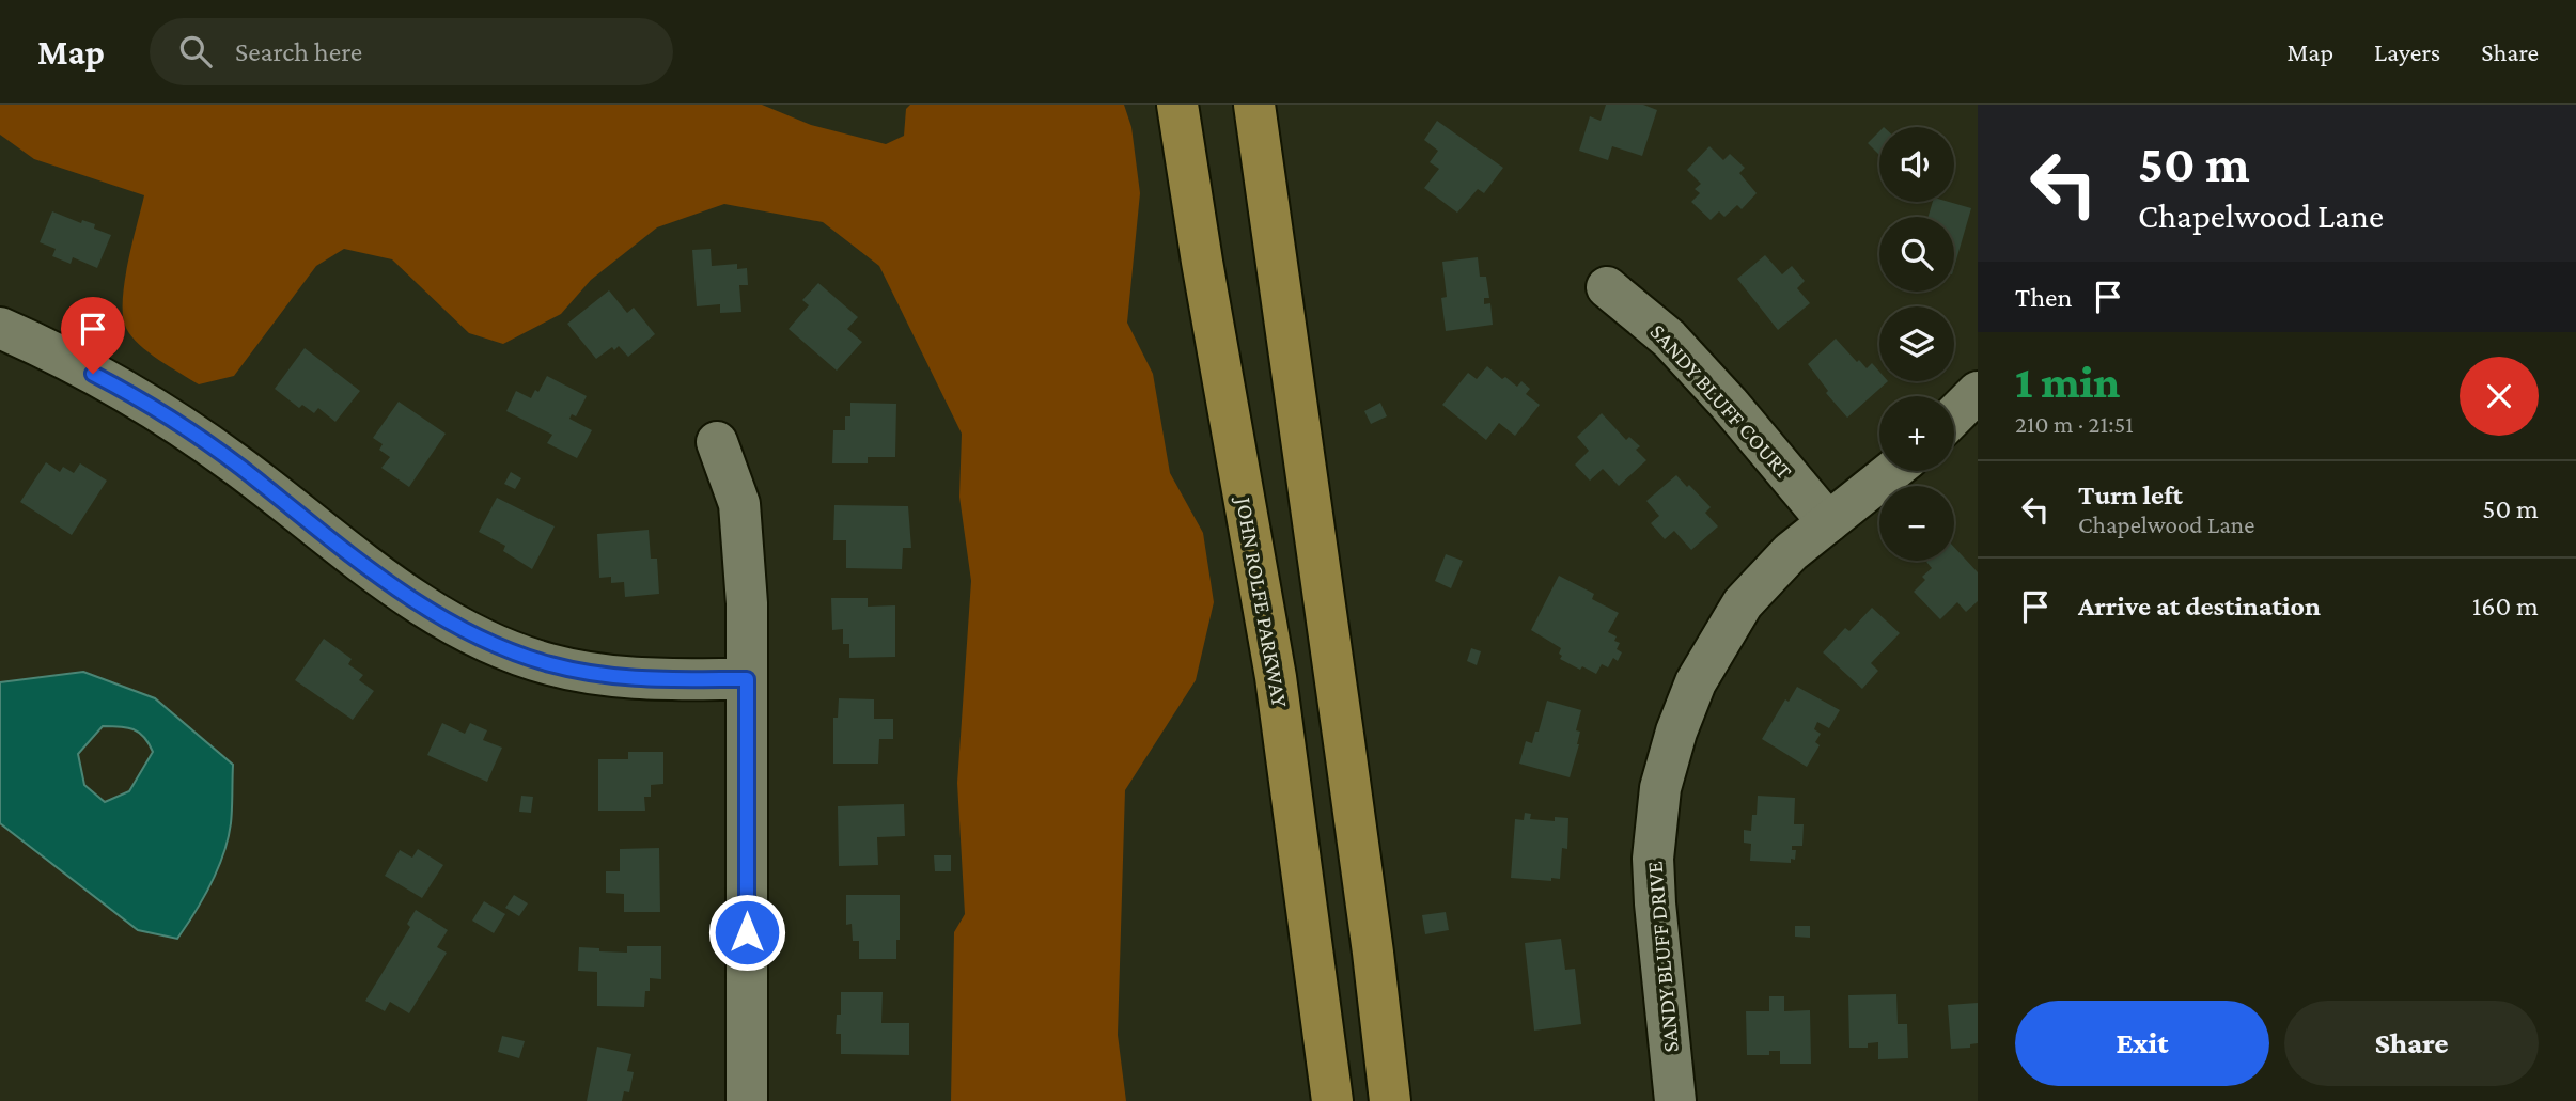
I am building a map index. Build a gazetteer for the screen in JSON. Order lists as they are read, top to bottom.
{
  "streets": {
    "main road": ["JOHN ROLFE PARKWAY"],
    "street": ["SANDY BLUFF COURT", "SANDY BLUFF DRIVE"]
  },
  "crossings": [
    ["SANDY BLUFF COURT", "SANDY BLUFF DRIVE"]
  ],
  "page": {
    "header": "Map",
    "search": "Search here",
    "nav": ["Map", "Layers", "Share"],
    "turn": ["50 m", "Chapelwood Lane"],
    "map_buttons": ["+", "−"],
    "then": "Then",
    "heading": ["1 min", "210 m · 21:51"],
    "list": [
      {
        "name": "Turn left",
        "note": "Chapelwood Lane",
        "value": "50 m"
      },
      {
        "name": "Arrive at destination",
        "value": "160 m"
      }
    ],
    "buttons": ["Exit", "Share"]
  }
}
